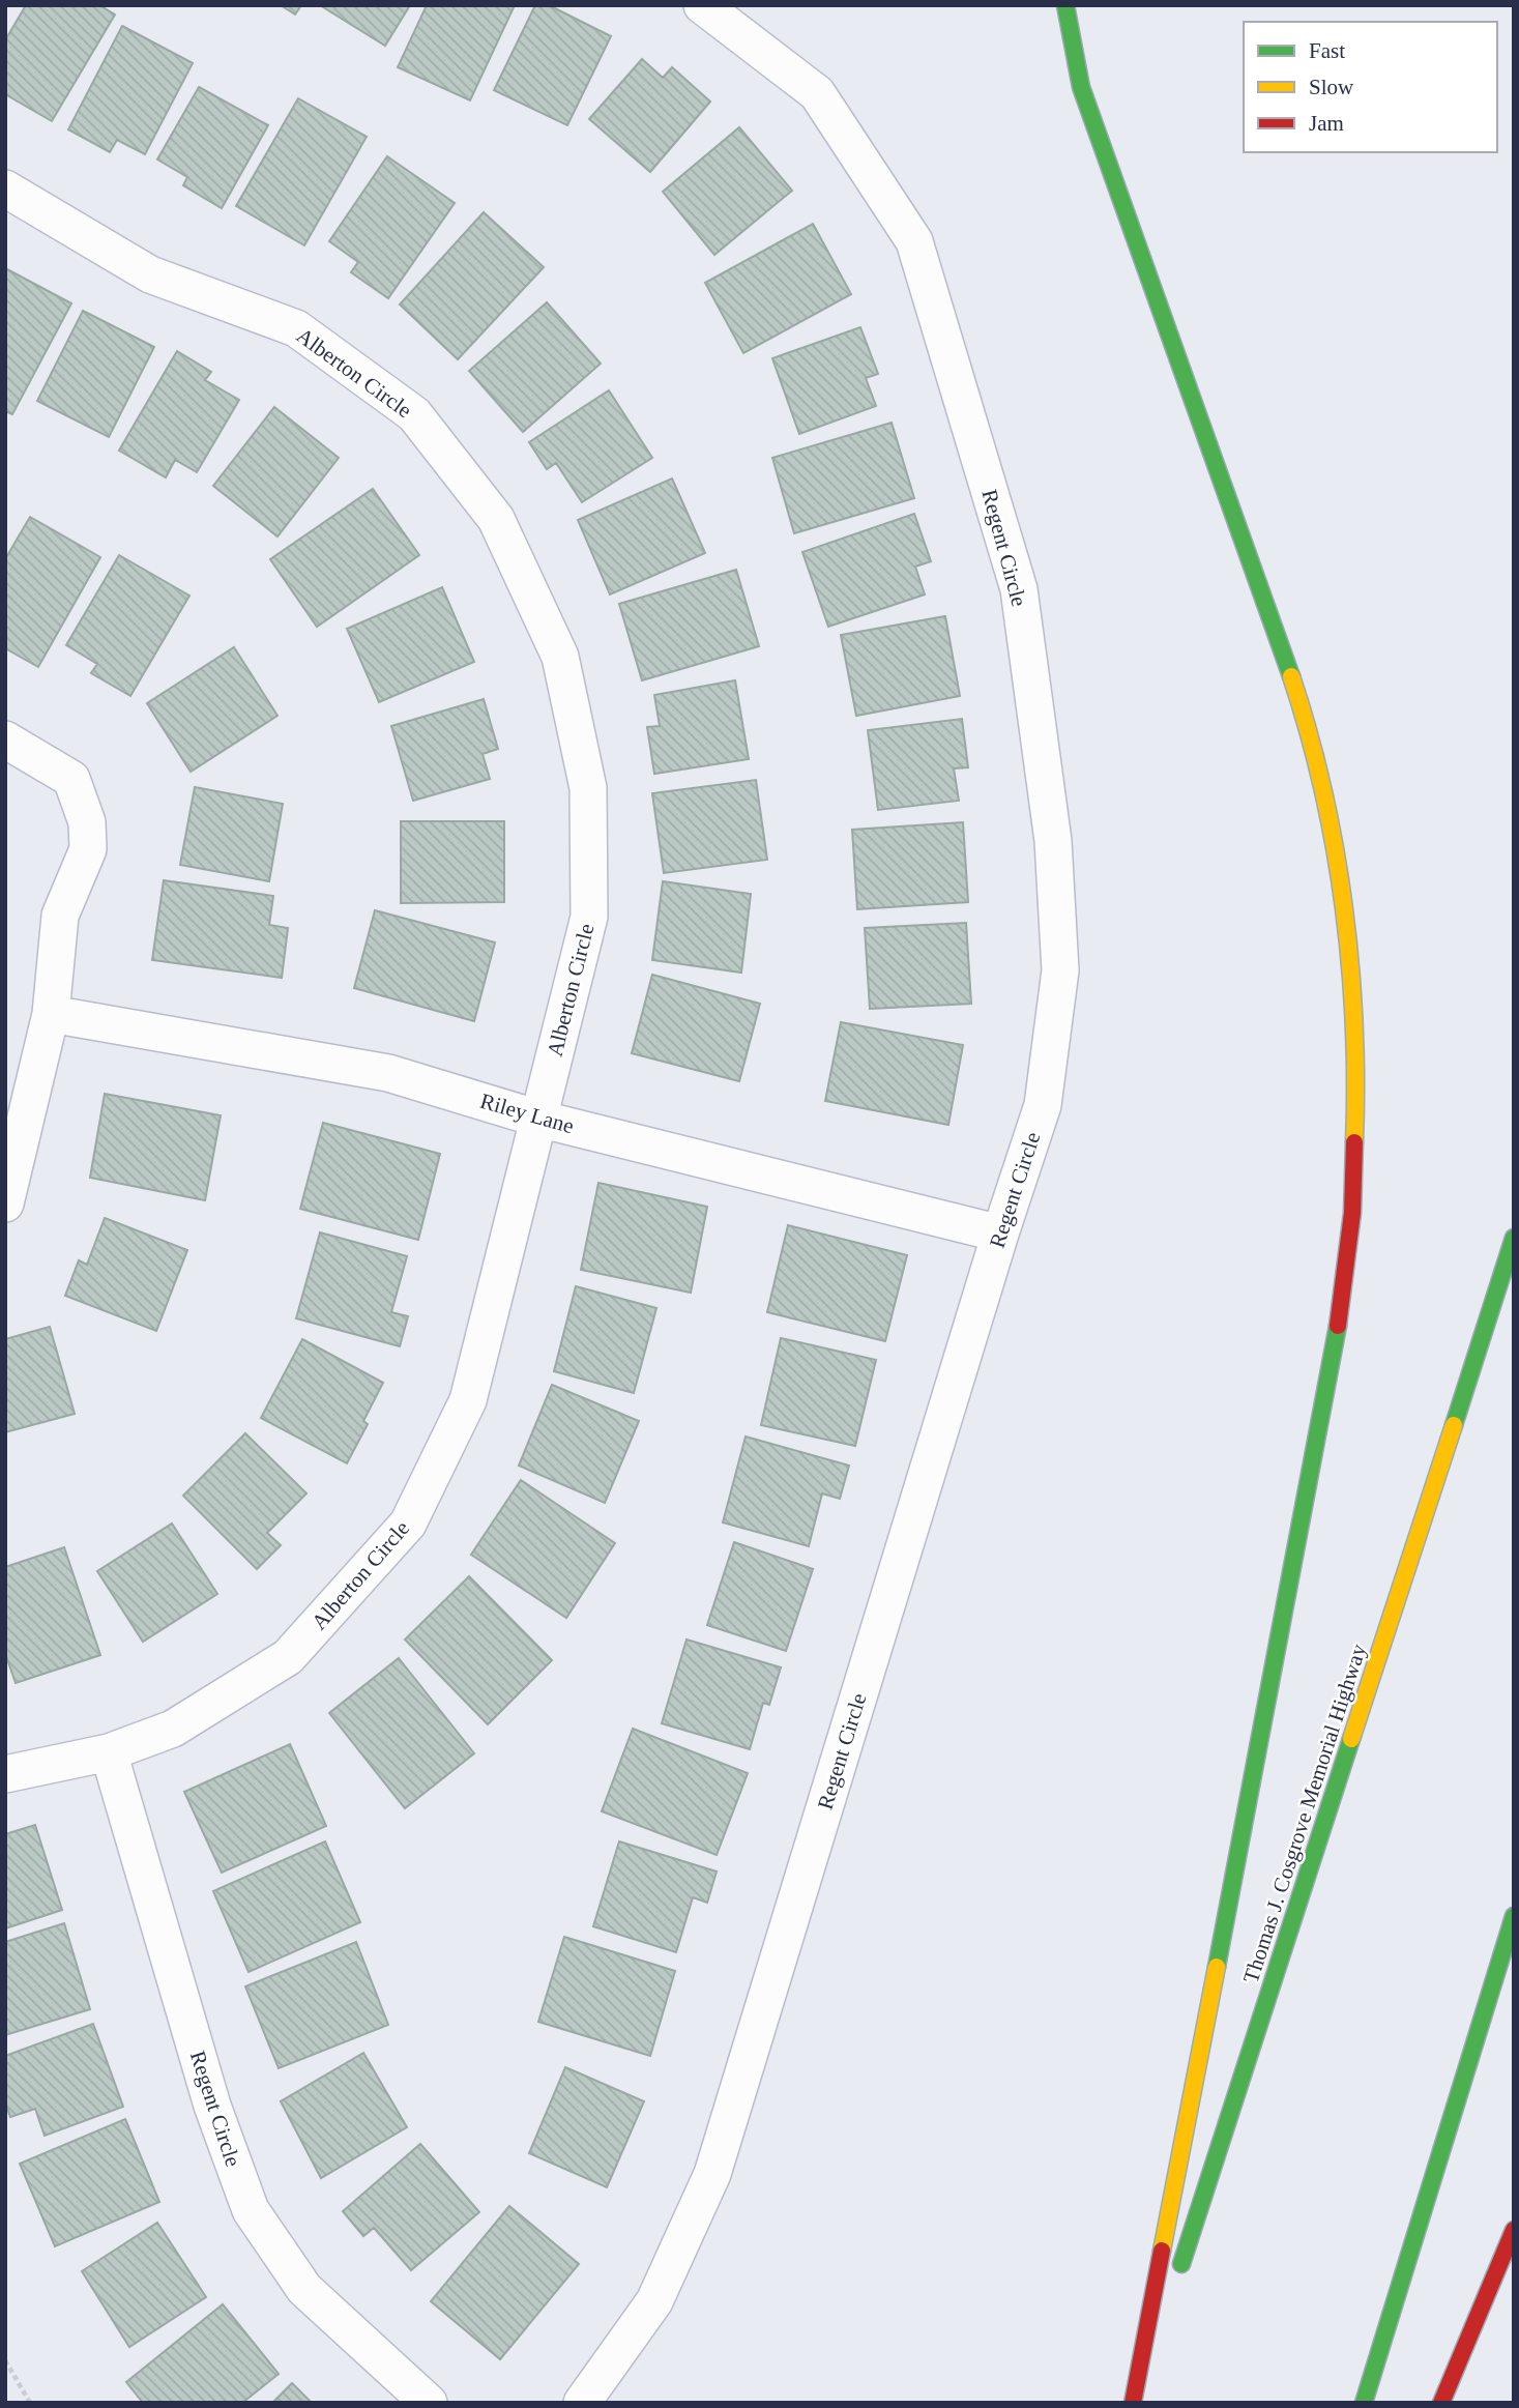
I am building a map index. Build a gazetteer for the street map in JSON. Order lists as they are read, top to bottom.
{
  "streets": {
    "highway": ["Thomas J. Cosgrove Memorial Highway"],
    "street": ["Alberton Circle", "Regent Circle", "Riley Lane"]
  },
  "crossings": [
    ["Alberton Circle", "Regent Circle"],
    ["Alberton Circle", "Riley Lane"],
    ["Regent Circle", "Riley Lane"]
  ],
  "legend": ["Fast", "Slow", "Jam"]
}
